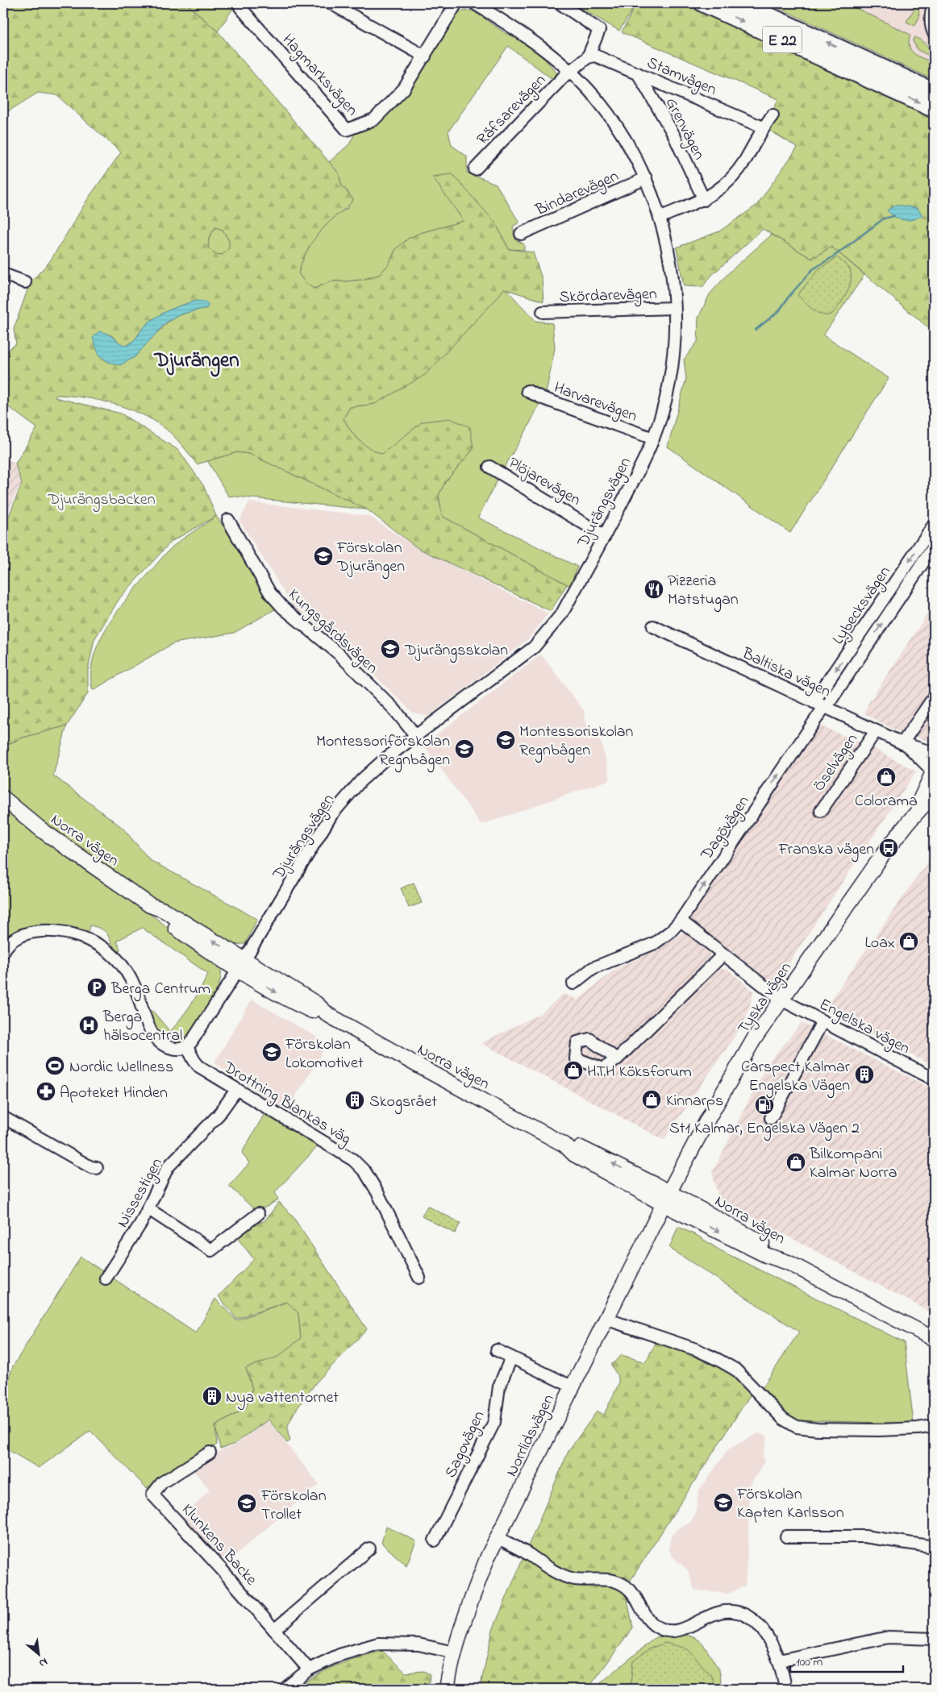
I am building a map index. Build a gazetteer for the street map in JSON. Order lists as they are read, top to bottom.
{
  "streets": {
    "highway": ["E 22"],
    "main road": ["Norra vägen", "Tyska vägen", "Norrlidsvägen"],
    "street": [
      "Hagmarksvägen",
      "Stamvägen",
      "Räfsarevägen",
      "Grenvägen",
      "Bindarevägen",
      "Skördarevägen",
      "Harvarevägen",
      "Plöjarevägen",
      "Djurängsvägen",
      "Lybecksvägen",
      "Kungsgårdsvägen",
      "Baltiska vägen",
      "Öselvägen",
      "Dagövägen",
      "Engelska vägen",
      "Drottning Blankas väg",
      "Nissestigen",
      "Sagovägen",
      "Klunkens Backe"
    ]
  },
  "crossings": [
    ["Stamvägen", "Grenvägen"],
    ["Räfsarevägen", "Djurängsvägen"],
    ["Bindarevägen", "Djurängsvägen"],
    ["Skördarevägen", "Djurängsvägen"],
    ["Harvarevägen", "Djurängsvägen"],
    ["Plöjarevägen", "Djurängsvägen"],
    ["Djurängsvägen", "Kungsgårdsvägen"],
    ["Djurängsvägen", "Norra vägen"],
    ["Lybecksvägen", "Baltiska vägen"],
    ["Lybecksvägen", "Dagövägen"],
    ["Baltiska vägen", "Öselvägen"],
    ["Baltiska vägen", "Dagövägen"],
    ["Baltiska vägen", "Tyska vägen"],
    ["Norra vägen", "Tyska vägen"],
    ["Norra vägen", "Norrlidsvägen"],
    ["Tyska vägen", "Engelska vägen"],
    ["Tyska vägen", "Norrlidsvägen"],
    ["Drottning Blankas väg", "Nissestigen"]
  ],
  "one_way": ["Dagövägen"],
  "districts": ["Djurängen"],
  "parks": ["Djurängsbacken"],
  "places": {
    "school or university": [
      "Förskolan Djurängen",
      "Djurängsskolan",
      "Montessoriskolan Regnbågen",
      "Montessoriförskolan Regnbågen",
      "Förskolan Lokomotivet",
      "Förskolan Kapten Karlsson",
      "Förskolan Trollet"
    ],
    "restaurant": ["Pizzeria Matstugan"],
    "shop": [
      "Colorama",
      "Loax",
      "HTH Köksforum",
      "Kinnarps",
      "Bilkompani Kalmar Norra"
    ],
    "bus stop": ["Franska vägen"],
    "parking": ["Berga Centrum"],
    "hospital": ["Berga hälsocentral"],
    "sports": ["Nordic Wellness"],
    "building": ["Carspect Kalmar Engelska Vägen", "Skogsrået", "Nya vattentornet"],
    "pharmacy": ["Apoteket Hinden"],
    "fuel station": ["St1 Kalmar, Engelska Vägen 2"]
  },
  "scale_bar": "100 m",
  "north": "bottom right"
}
